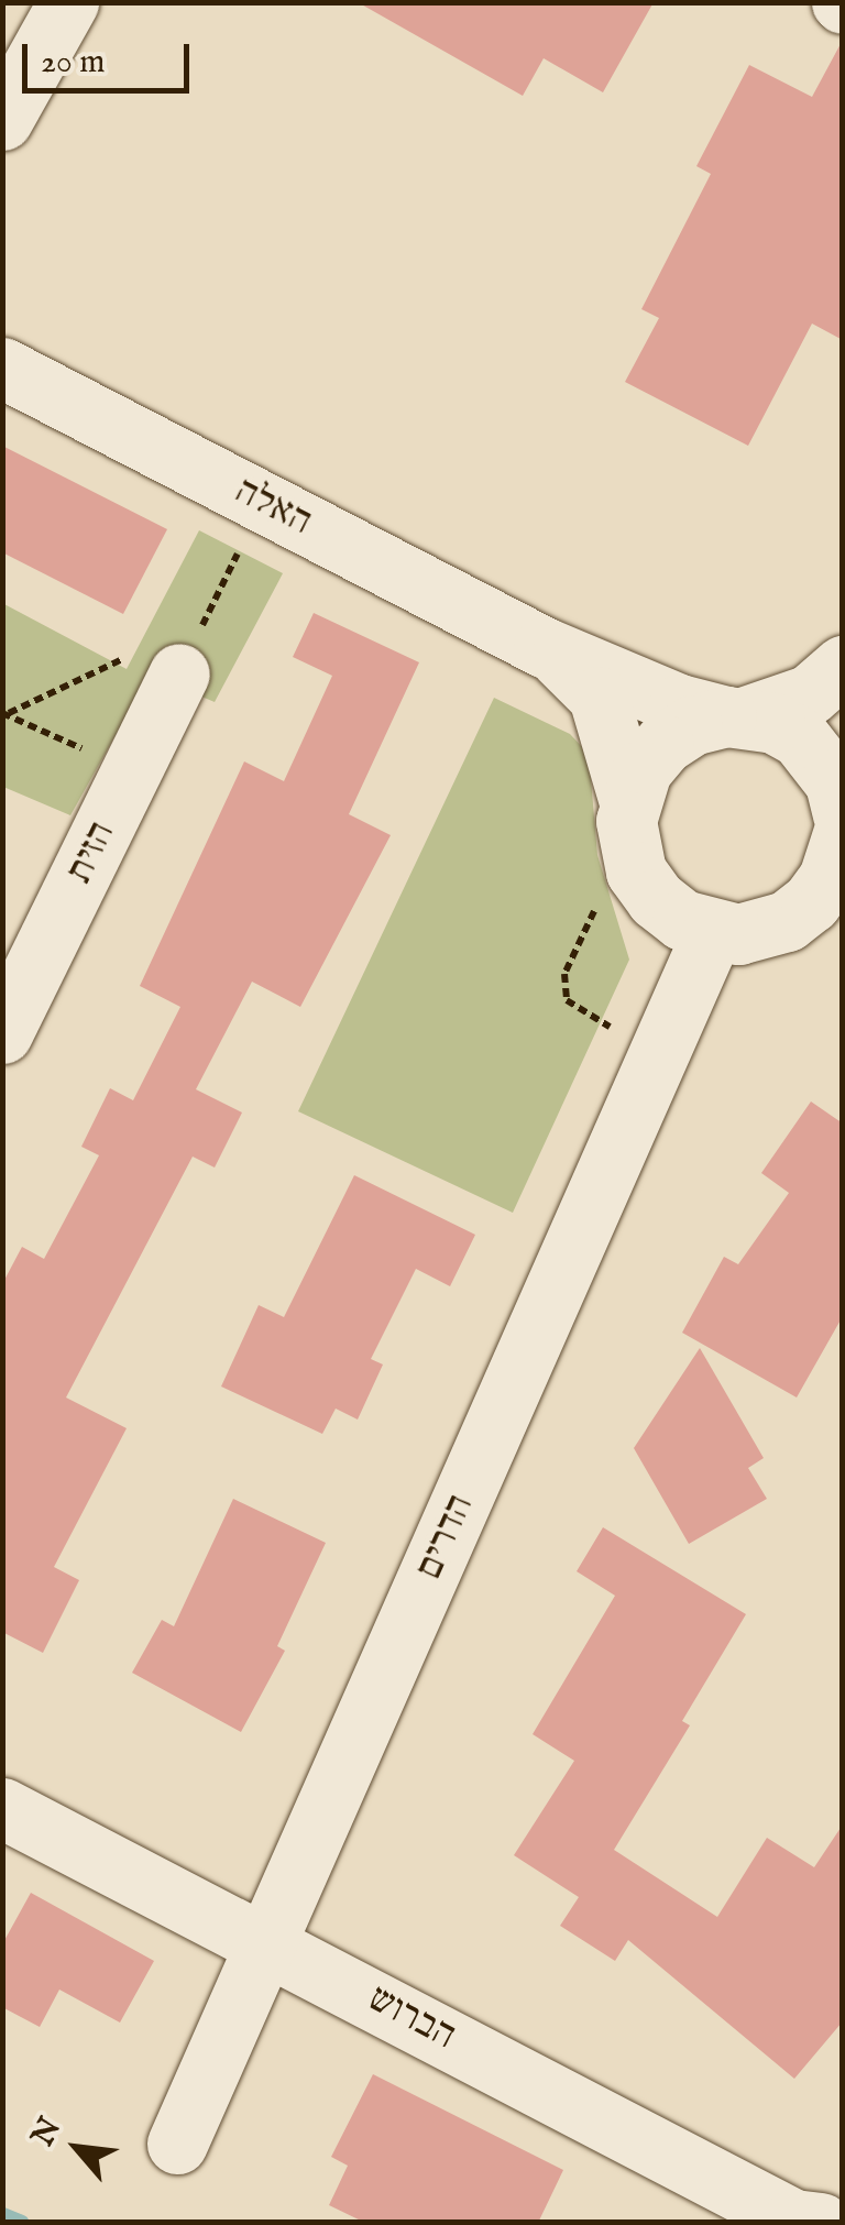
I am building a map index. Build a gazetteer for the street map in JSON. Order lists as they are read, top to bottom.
{
  "streets": {
    "street": [
      "האלה",
      "הזית",
      "הדרים",
      "הברוש"
    ]
  },
  "crossings": [
    ["האלה", "הדרים"],
    ["הדרים", "הברוש"]
  ],
  "scale_bar": "20 m",
  "north": "top left"
}
